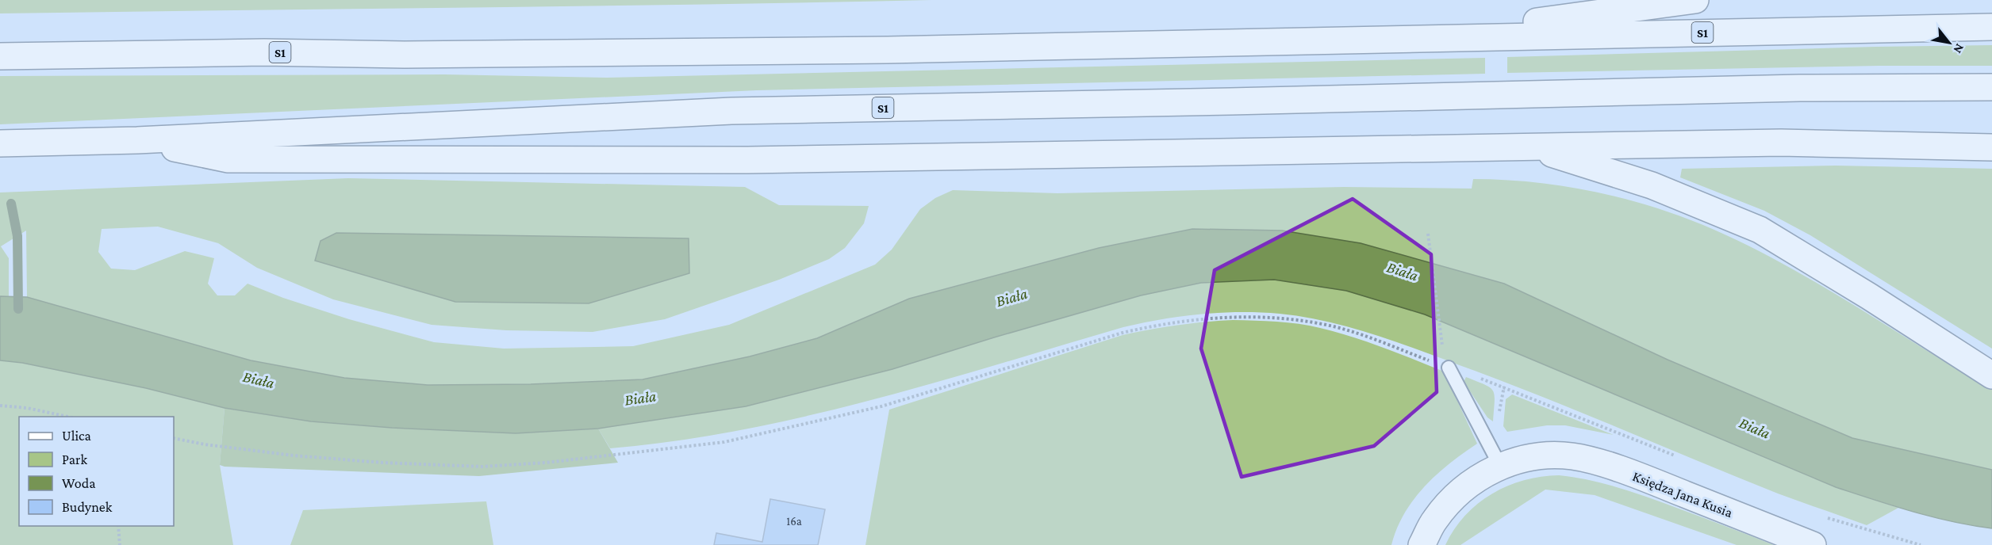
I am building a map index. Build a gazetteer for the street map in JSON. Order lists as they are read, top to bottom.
{
  "streets": {
    "main road": ["S1", "Księdza Jana Kusia"]
  },
  "water": ["Biała"],
  "house_numbers": ["16a"],
  "legend": [
    "Ulica",
    "Park",
    "Woda",
    "Budynek"
  ],
  "north": "bottom right"
}
